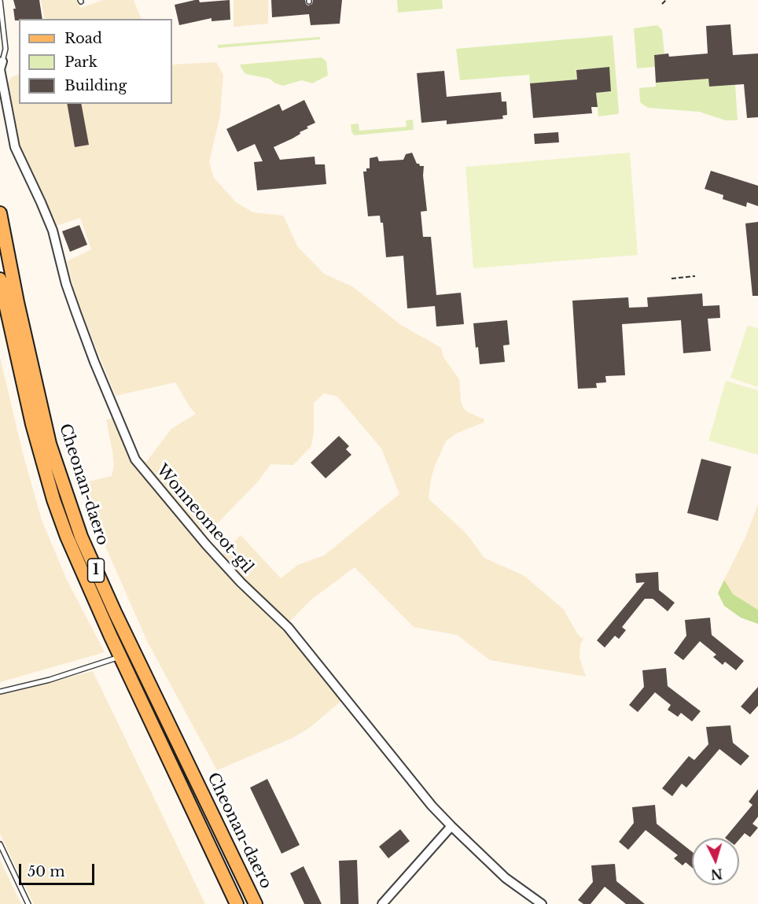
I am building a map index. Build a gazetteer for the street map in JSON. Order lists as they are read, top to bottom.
{
  "streets": {
    "main road": ["Cheonan-daero", "1"],
    "street": ["Wonneomeot-gil"]
  },
  "legend": ["Road", "Park", "Building"],
  "scale_bar": "50 m",
  "north": "bottom"
}
